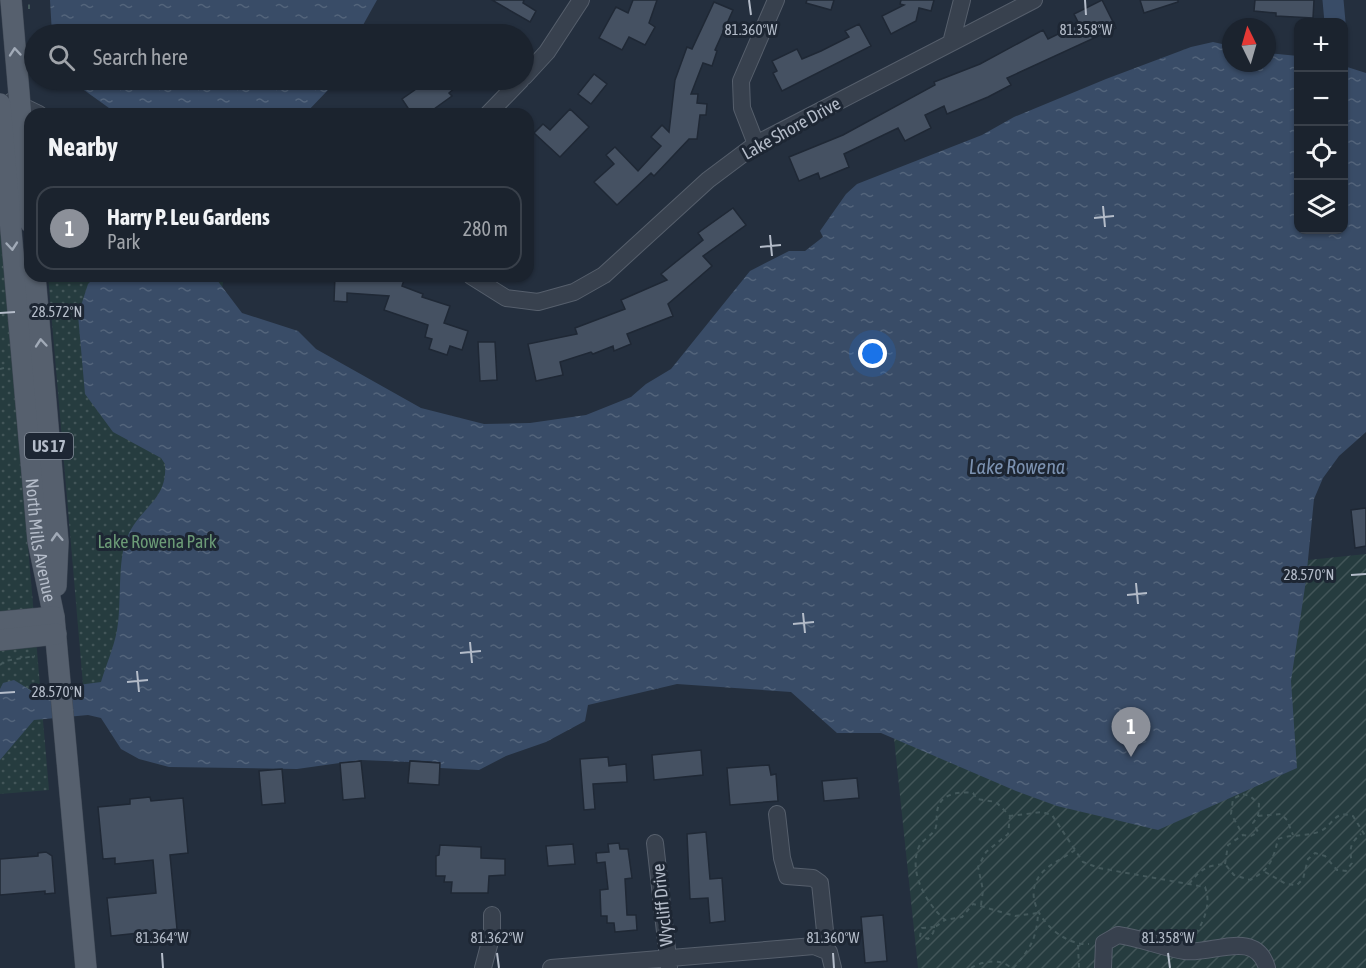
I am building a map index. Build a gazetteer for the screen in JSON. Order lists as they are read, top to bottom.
{
  "streets": {
    "main road": ["US 17", "North Mills Avenue"],
    "street": ["Lake Shore Drive", "Wycliff Drive"]
  },
  "water": ["Lake Rowena"],
  "parks": ["Lake Rowena Park"],
  "north": "top",
  "page": {
    "map_buttons": ["+", "−"],
    "search": "Search here",
    "heading": "Nearby",
    "list": [
      {
        "mark": "1",
        "name": "Harry P. Leu Gardens",
        "note": "Park",
        "value": "280 m"
      }
    ],
    "pins": "1"
  },
  "coordinates": [
    "81.360°W",
    "81.358°W",
    "28.572°N",
    "28.570°N",
    "81.364°W",
    "81.362°W"
  ]
}
